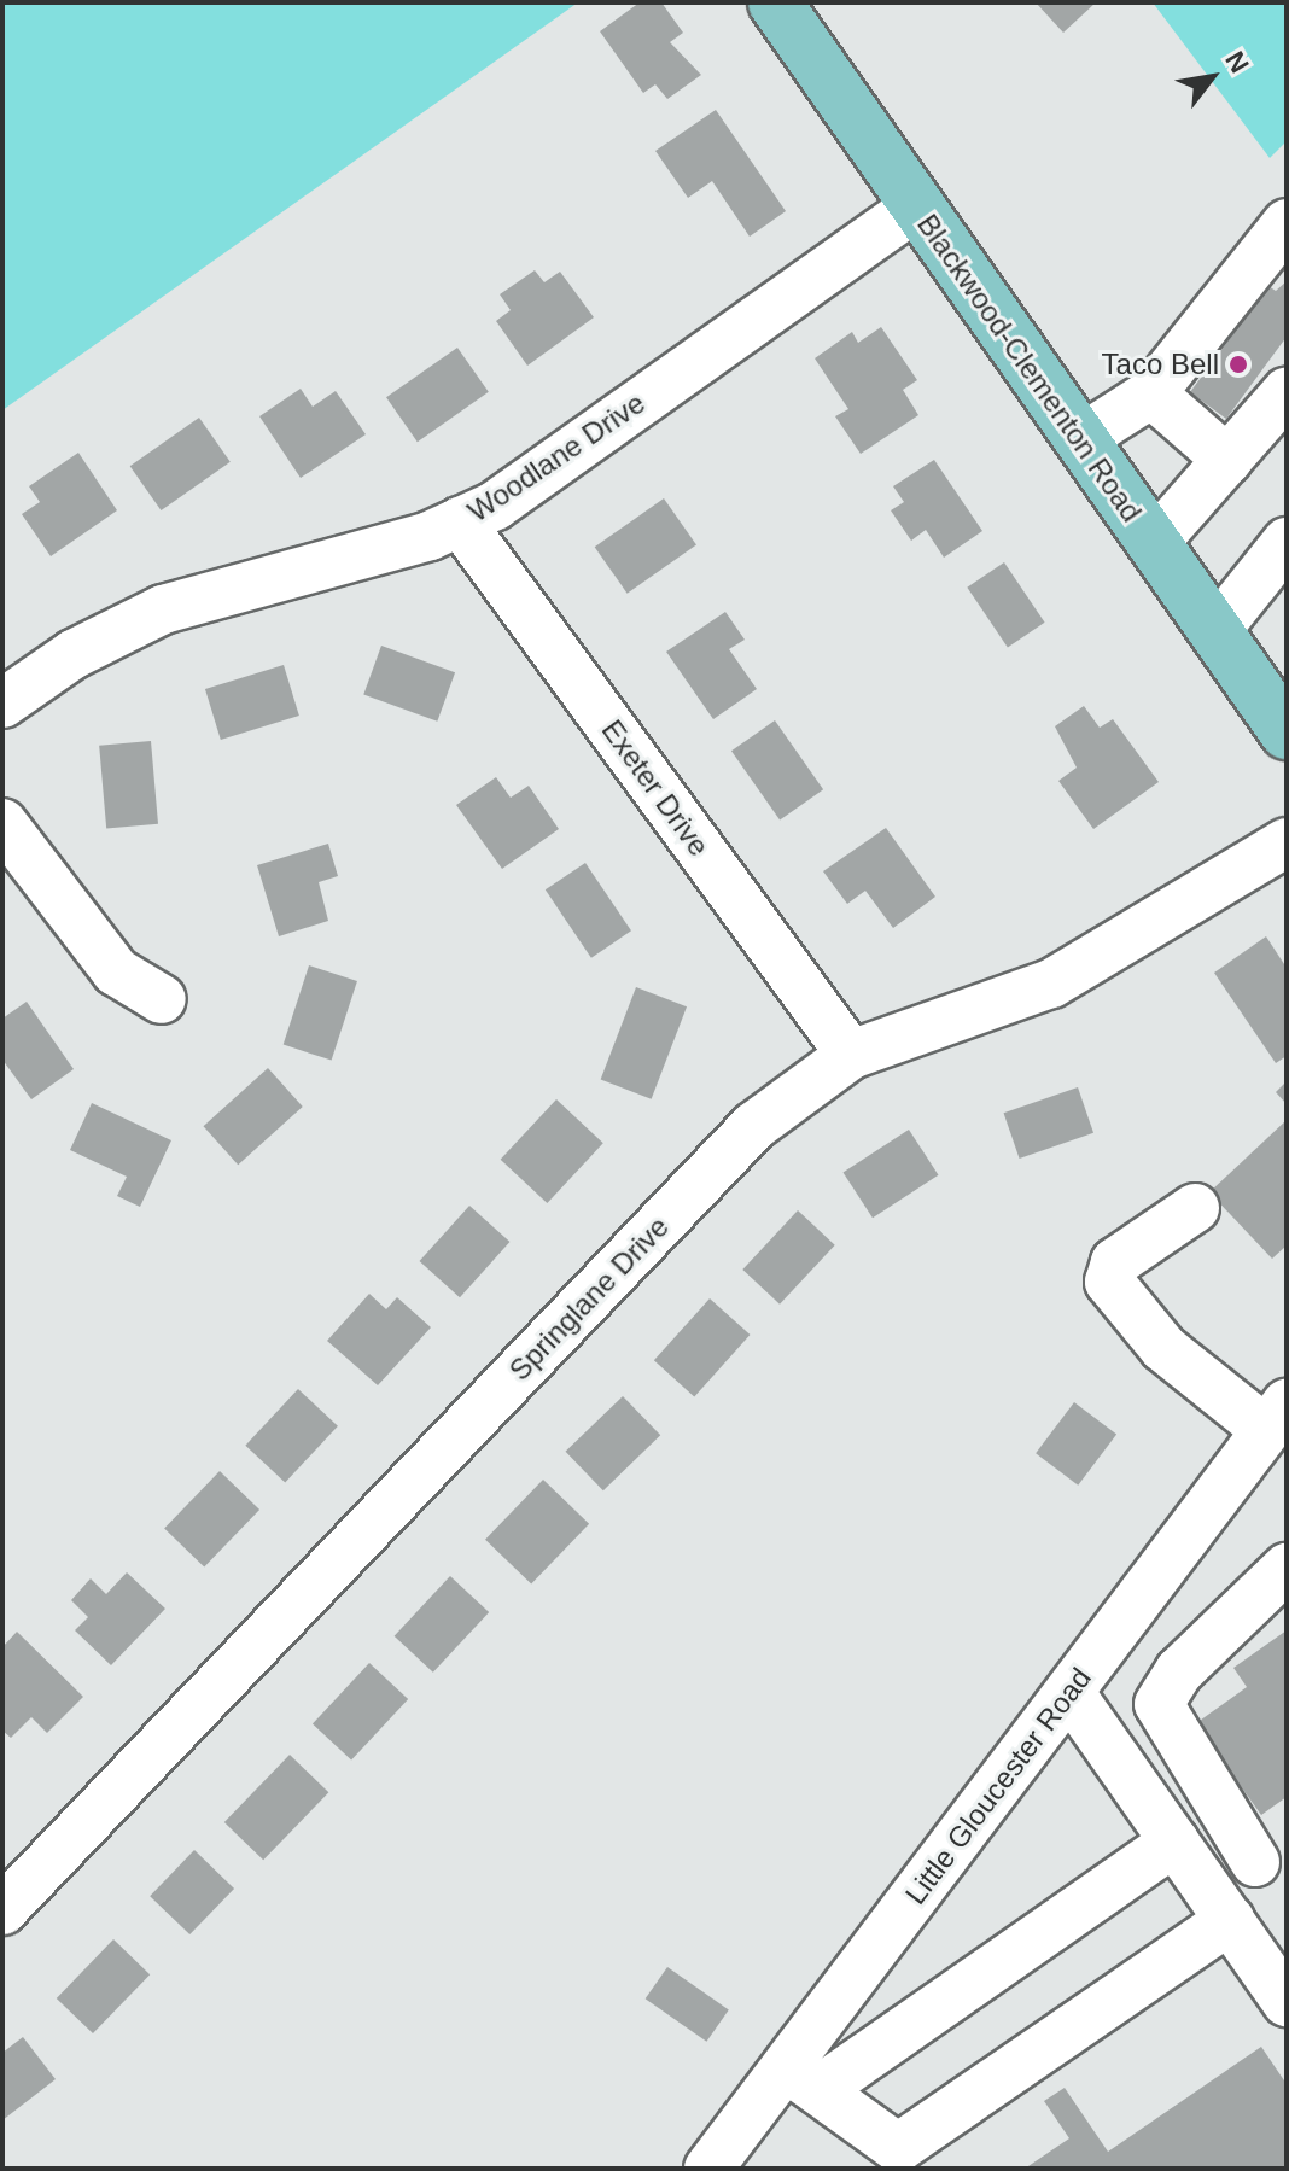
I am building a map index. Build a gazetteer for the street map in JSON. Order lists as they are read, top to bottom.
{
  "streets": {
    "main road": ["Blackwood-Clementon Road"],
    "street": [
      "Woodlane Drive",
      "Exeter Drive",
      "Springlane Drive",
      "Little Gloucester Road"
    ]
  },
  "crossings": [
    ["Blackwood-Clementon Road", "Woodlane Drive"],
    ["Woodlane Drive", "Exeter Drive"],
    ["Exeter Drive", "Springlane Drive"]
  ],
  "places": ["Taco Bell"],
  "north": "top right"
}
